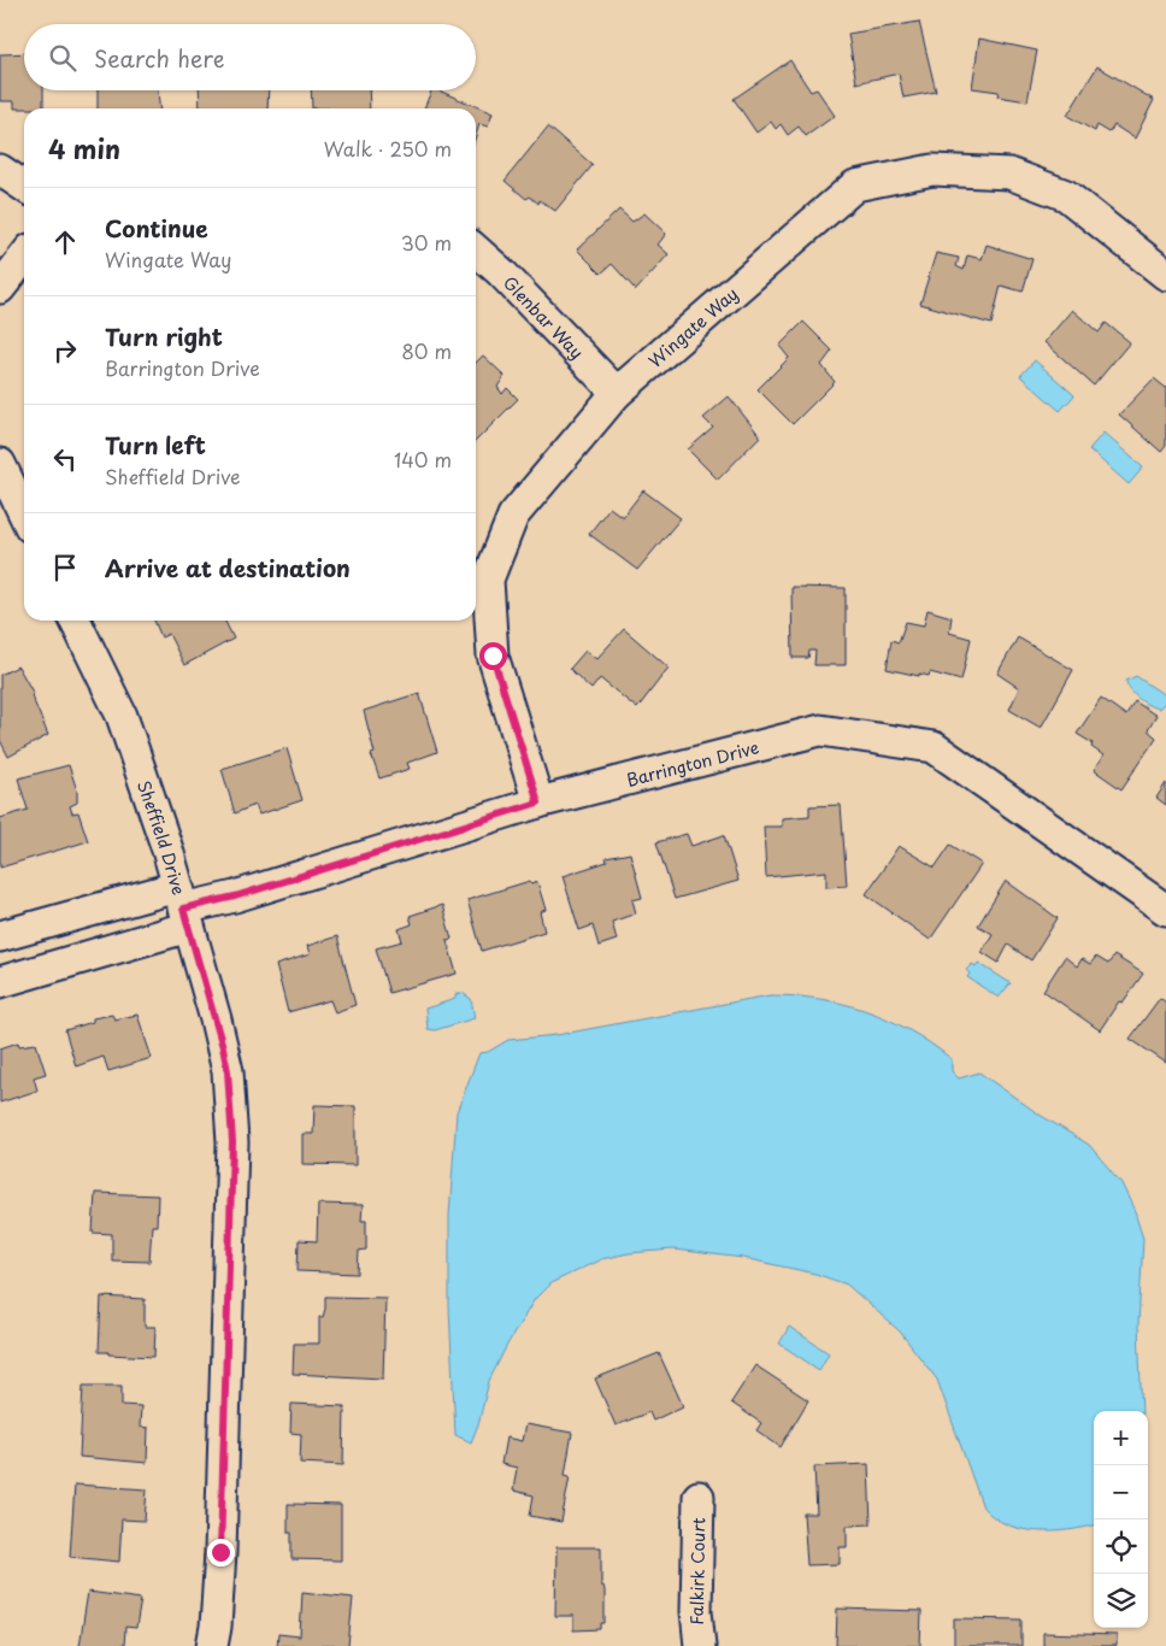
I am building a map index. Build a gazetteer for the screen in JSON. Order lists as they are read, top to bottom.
{
  "streets": {
    "street": [
      "Glenbar Way",
      "Wingate Way",
      "Barrington Drive",
      "Sheffield Drive",
      "Falkirk Court"
    ]
  },
  "crossings": [
    ["Glenbar Way", "Wingate Way"],
    ["Wingate Way", "Barrington Drive"],
    ["Barrington Drive", "Sheffield Drive"]
  ],
  "page": {
    "search": "Search here",
    "heading": ["4 min", "Walk · 250 m"],
    "list": [
      ["Continue", "Wingate Way", "30 m"],
      ["Turn right", "Barrington Drive", "80 m"],
      ["Turn left", "Sheffield Drive", "140 m"],
      "Arrive at destination"
    ],
    "map_buttons": ["+", "−"]
  }
}
